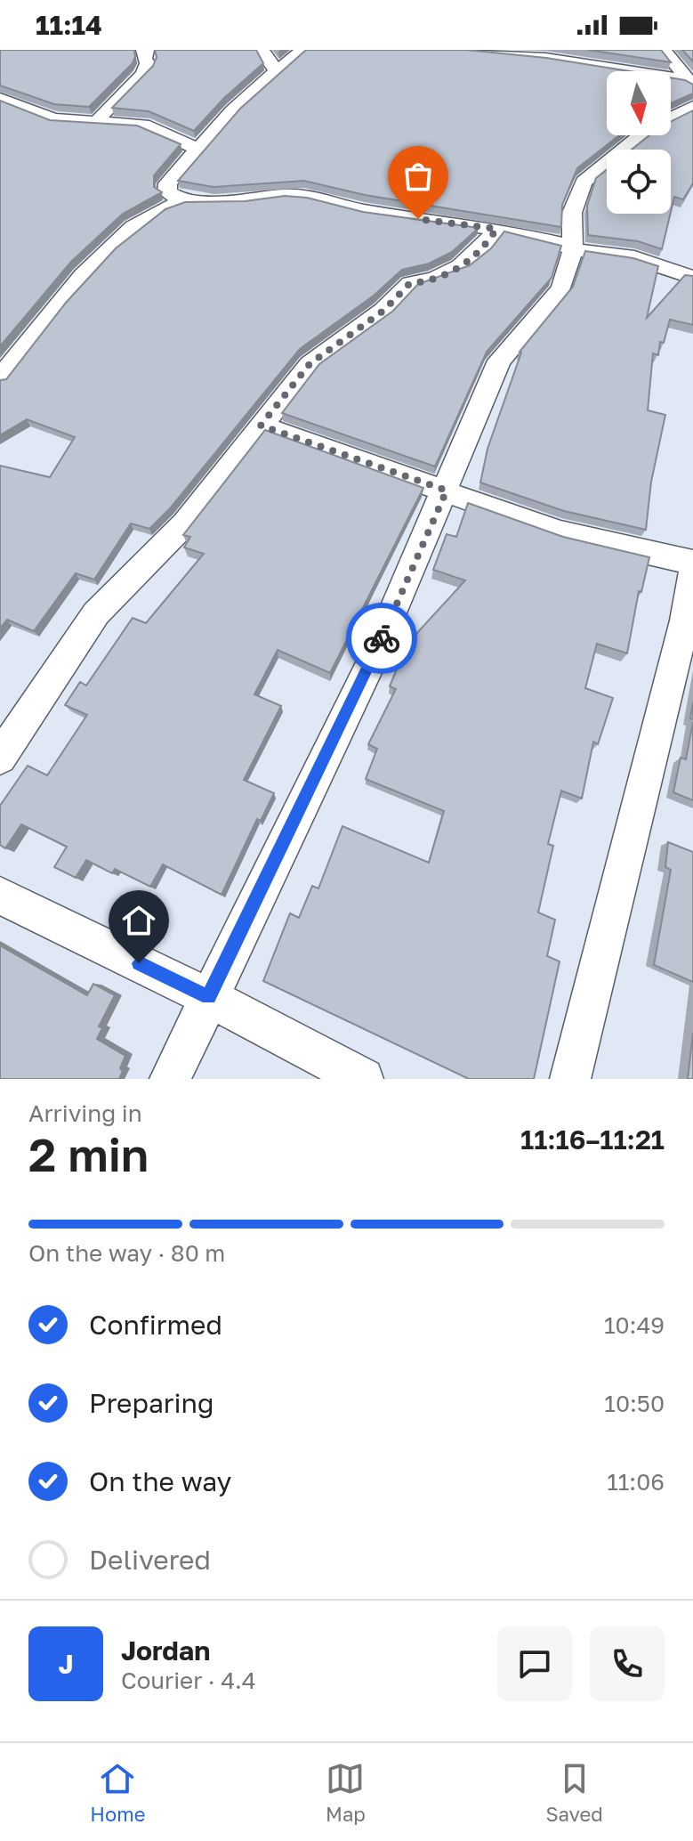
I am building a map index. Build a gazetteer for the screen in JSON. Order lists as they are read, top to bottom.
{
  "north": "bottom",
  "page": {
    "status": "11:14",
    "heading": ["2 min", "Arriving in", "11:16–11:21"],
    "panel": ["Jordan", "Courier · 4.4"],
    "bar": "On the way · 80 m",
    "list": [
      ["Confirmed", "10:49"],
      ["Preparing", "10:50"],
      ["On the way", "11:06"],
      "Delivered"
    ],
    "round": "J",
    "tabs": ["Home", "Map", "Saved"]
  }
}
